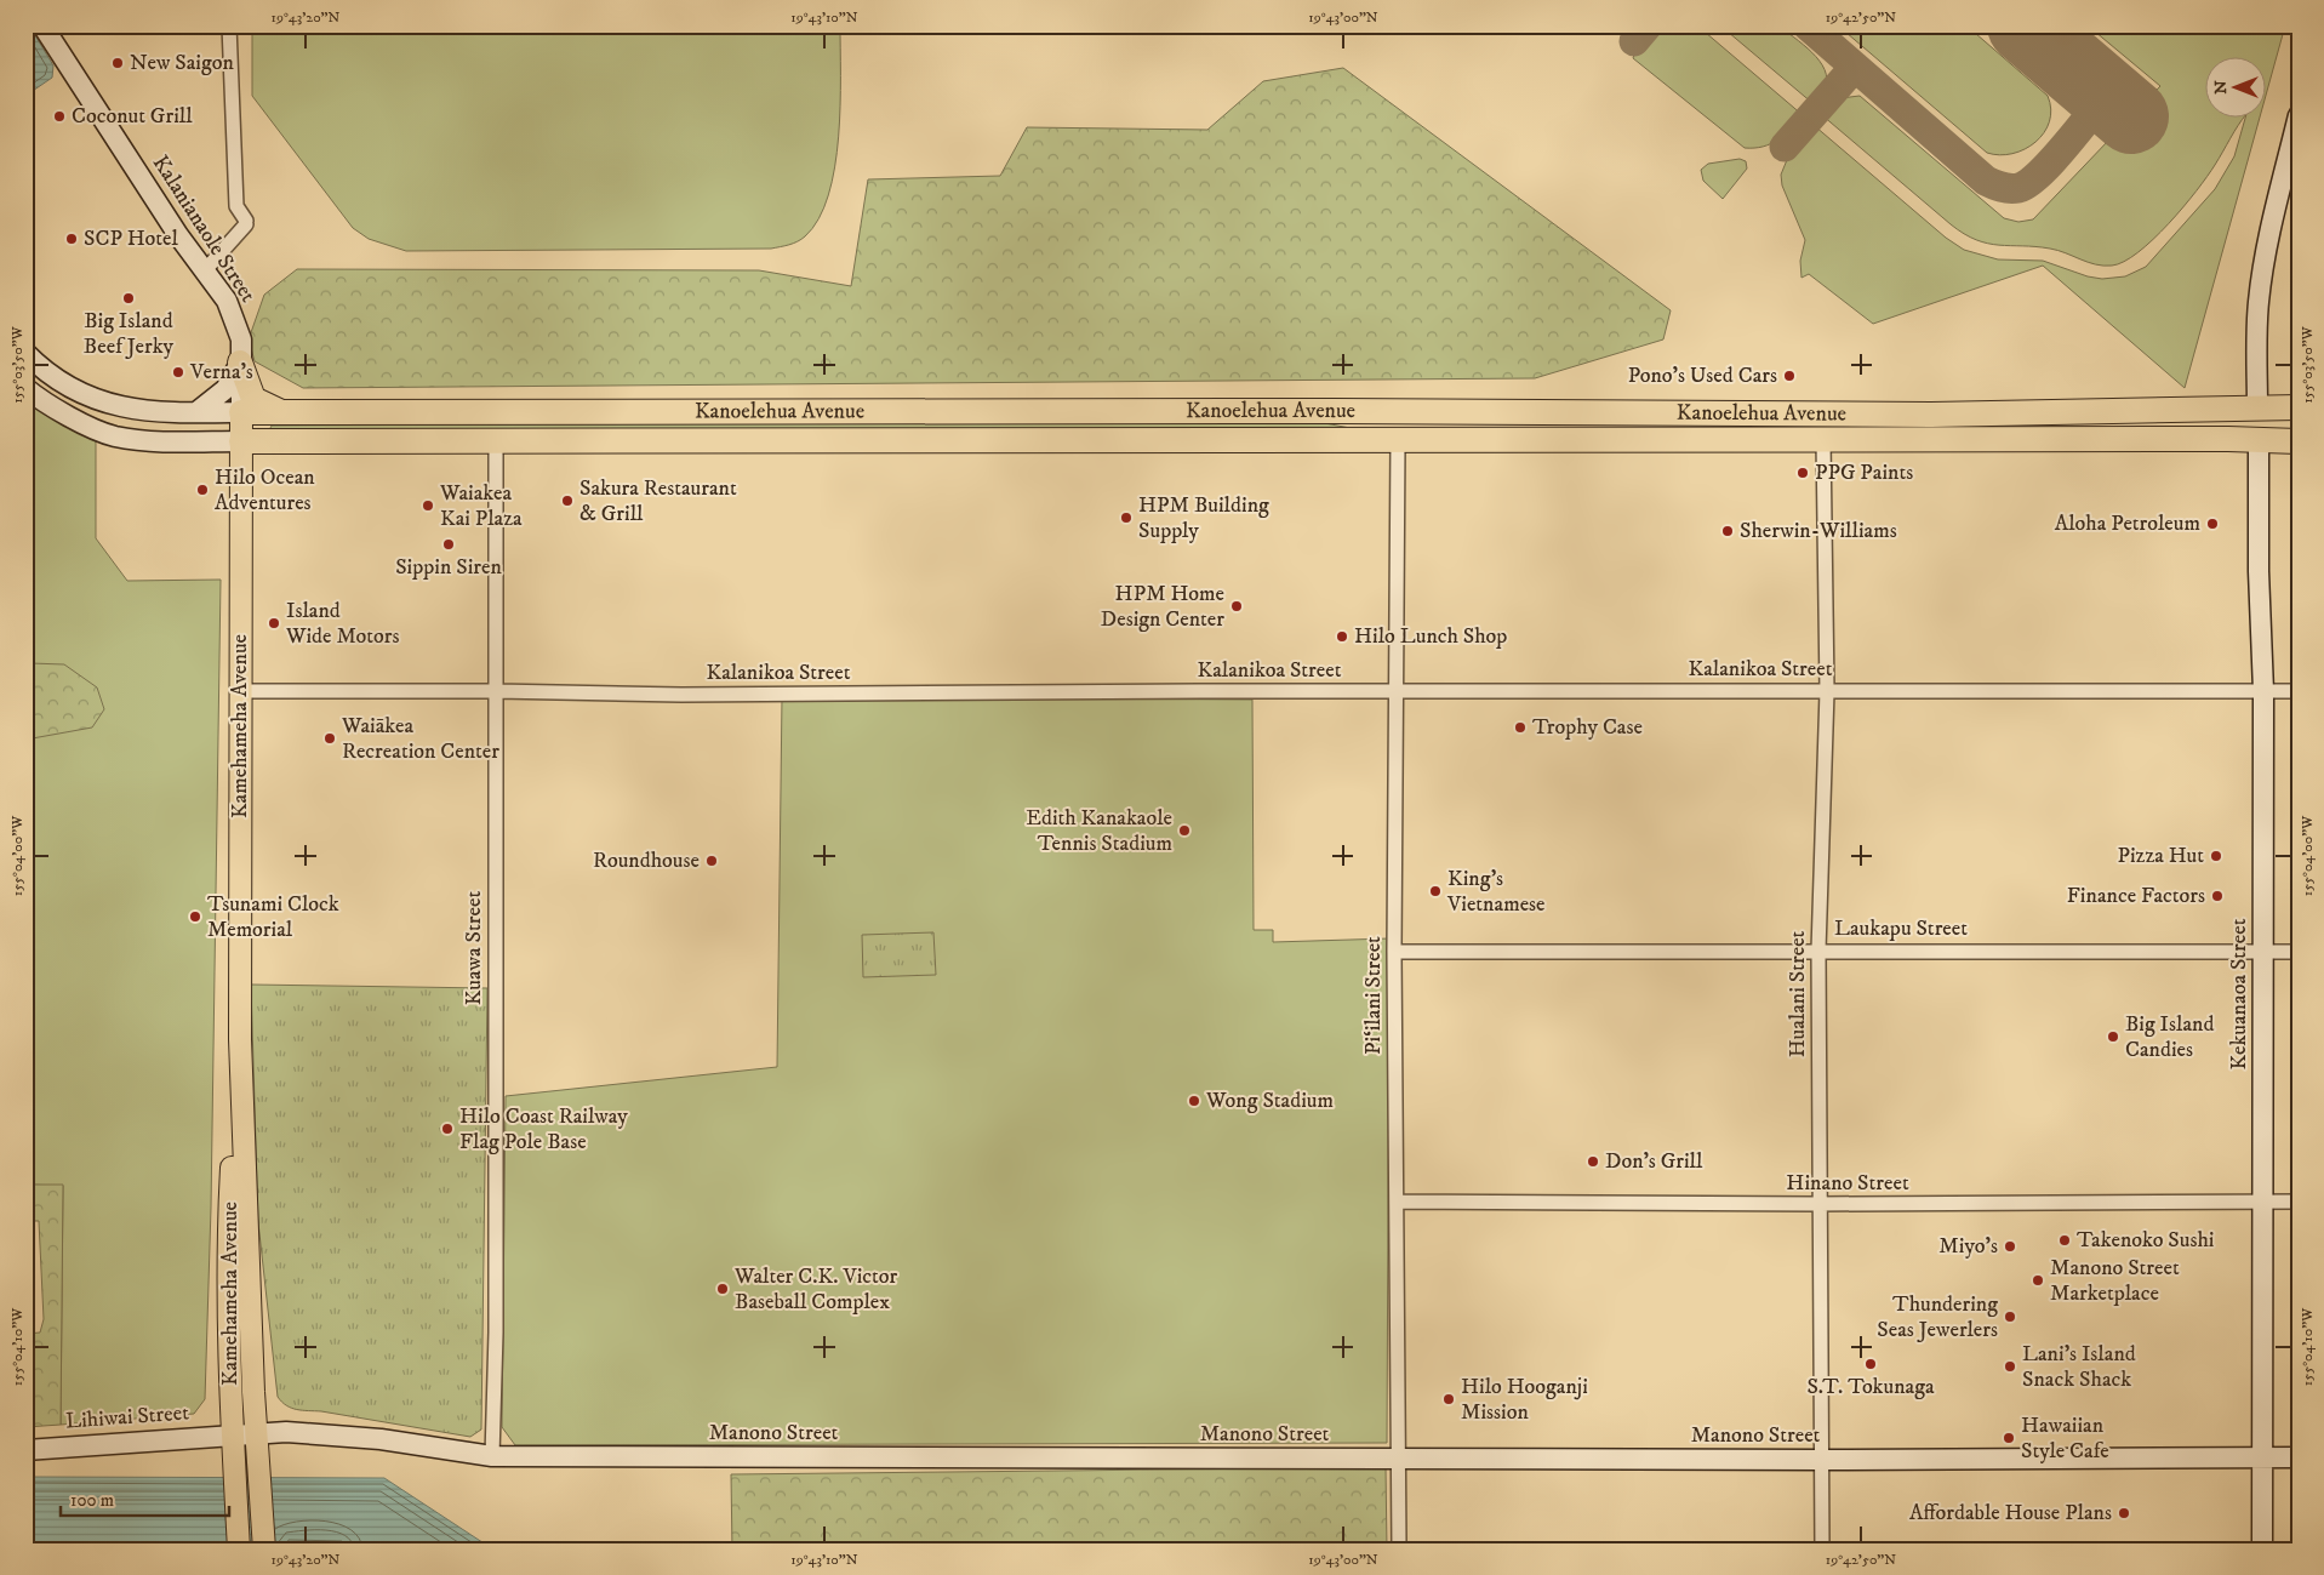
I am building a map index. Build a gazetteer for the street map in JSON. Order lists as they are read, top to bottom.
{
  "streets": {
    "highway": ["Kanoelehua Avenue"],
    "main road": ["Kamehameha Avenue"],
    "street": [
      "Kalanianaole Street",
      "Kalanikoa Street",
      "Laukapu Street",
      "Kuawa Street",
      "Hualani Street",
      "Kekuanaoa Street",
      "Pi‘ilani Street",
      "Hinano Street",
      "Lihiwai Street",
      "Manono Street"
    ]
  },
  "crossings": [
    ["Kalanianaole Street", "Kanoelehua Avenue"],
    ["Kalanianaole Street", "Kamehameha Avenue"],
    ["Kanoelehua Avenue", "Kamehameha Avenue"],
    ["Kanoelehua Avenue", "Kuawa Street"],
    ["Kanoelehua Avenue", "Hualani Street"],
    ["Kanoelehua Avenue", "Kekuanaoa Street"],
    ["Kanoelehua Avenue", "Pi‘ilani Street"],
    ["Kalanikoa Street", "Kamehameha Avenue"],
    ["Kalanikoa Street", "Kuawa Street"],
    ["Kalanikoa Street", "Hualani Street"],
    ["Kalanikoa Street", "Kekuanaoa Street"],
    ["Kalanikoa Street", "Pi‘ilani Street"],
    ["Kamehameha Avenue", "Lihiwai Street"],
    ["Kamehameha Avenue", "Manono Street"],
    ["Laukapu Street", "Hualani Street"],
    ["Laukapu Street", "Kekuanaoa Street"],
    ["Laukapu Street", "Pi‘ilani Street"],
    ["Kuawa Street", "Manono Street"],
    ["Hualani Street", "Hinano Street"],
    ["Hualani Street", "Manono Street"],
    ["Kekuanaoa Street", "Hinano Street"],
    ["Kekuanaoa Street", "Manono Street"],
    ["Pi‘ilani Street", "Hinano Street"],
    ["Pi‘ilani Street", "Manono Street"],
    ["Lihiwai Street", "Manono Street"]
  ],
  "places": [
    "New Saigon",
    "Coconut Grill",
    "SCP Hotel",
    "Big Island Beef Jerky",
    "Verna's",
    "Pono’s Used Cars",
    "PPG Paints",
    "Hilo Ocean Adventures",
    "Sakura Restaurant & Grill",
    "Waiakea Kai Plaza",
    "HPM Building Supply",
    "Aloha Petroleum",
    "Sherwin-Williams",
    "Sippin Siren",
    "HPM Home Design Center",
    "Island Wide Motors",
    "Hilo Lunch Shop",
    "Trophy Case",
    "Waiākea Recreation Center",
    "Edith Kanakaole Tennis Stadium",
    "Pizza Hut",
    "Roundhouse",
    "King’s Vietnamese",
    "Finance Factors",
    "Tsunami Clock Memorial",
    "Big Island Candies",
    "Wong Stadium",
    "Hilo Coast Railway Flag Pole Base",
    "Don’s Grill",
    "Takenoko Sushi",
    "Miyo’s",
    "Manono Street Marketplace",
    "Walter C.K. Victor Baseball Complex",
    "Thundering Seas Jewerlers",
    "S.T. Tokunaga",
    "Lani’s Island Snack Shack",
    "Hilo Hooganji Mission",
    "Hawaiian Style Cafe",
    "Affordable House Plans"
  ],
  "scale_bar": "100 m",
  "north": "left",
  "coordinates": [
    "19°43'20\"N",
    "19°43'10\"N",
    "19°43'00\"N",
    "19°42'50\"N",
    "155°03'50\"W",
    "155°04'00\"W",
    "155°04'10\"W"
  ]
}
